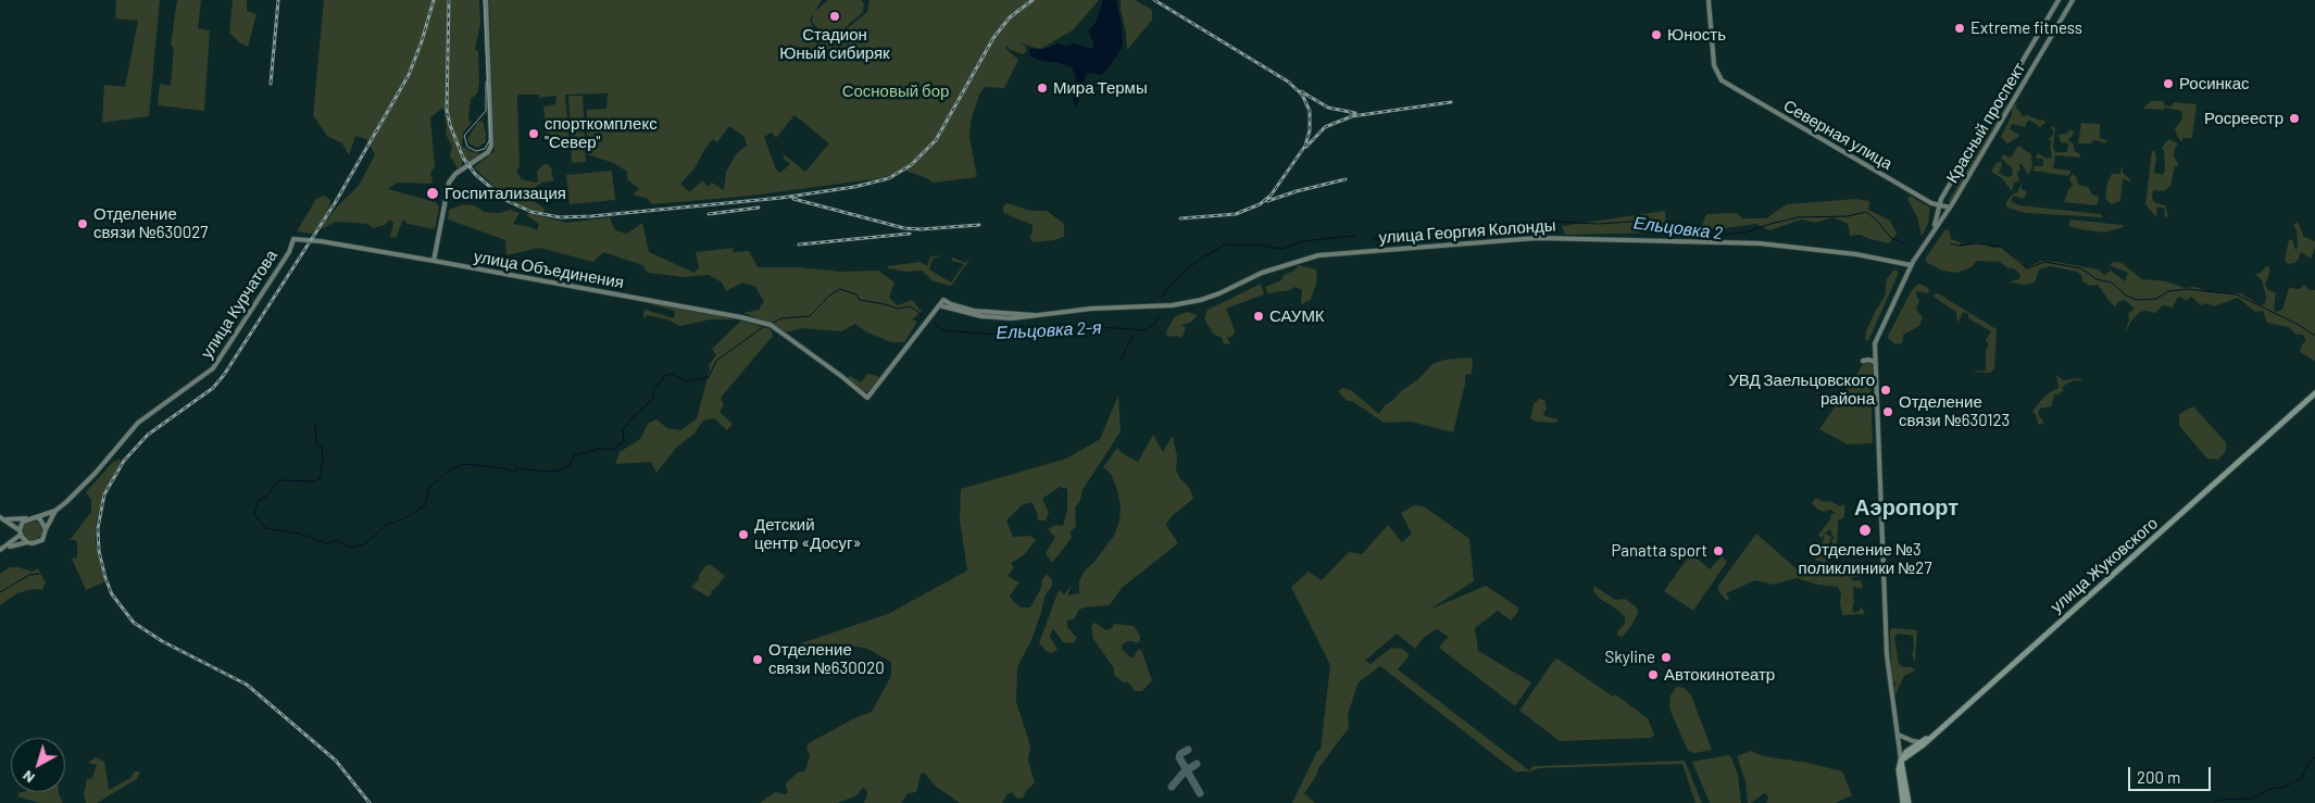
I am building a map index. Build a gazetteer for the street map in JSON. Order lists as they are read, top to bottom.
{
  "streets": {
    "main road": [
      "Красный проспект",
      "Северная улица",
      "улица Георгия Колонды",
      "улица Объединения",
      "улица Курчатова",
      "улица Жуковского"
    ]
  },
  "crossings": [
    ["Красный проспект", "Северная улица"],
    ["Красный проспект", "улица Георгия Колонды"],
    ["улица Георгия Колонды", "улица Объединения"],
    ["улица Объединения", "улица Курчатова"]
  ],
  "districts": ["Аэропорт"],
  "water": ["Ельцовка 2", "Ельцовка 2-я"],
  "parks": ["Сосновый бор"],
  "places": [
    "Стадион Юный сибиряк",
    "Extreme fitness",
    "Юность",
    "Росинкас",
    "Мира Термы",
    "Росреестр",
    "спорткомплекс \"Север\"",
    "Госпитализация",
    "Отделение связи №630027",
    "САУМК",
    "УВД Заельцовского района",
    "Отделение связи №630123",
    "Отделение №3 поликлиники №27",
    "Детский центр «Досуг»",
    "Panatta sport",
    "Skyline",
    "Отделение связи №630020",
    "Автокинотеатр"
  ],
  "scale_bar": "200 m",
  "north": "bottom left"
}
